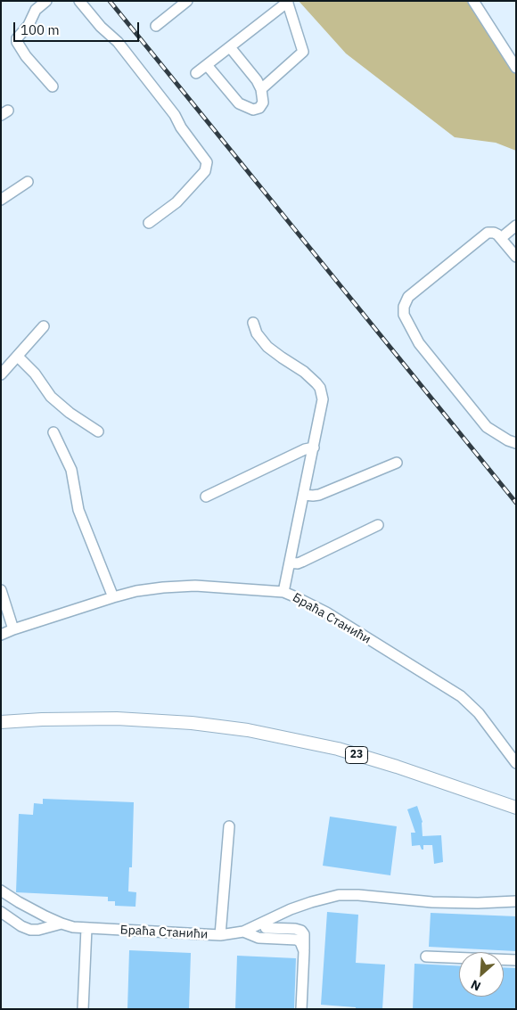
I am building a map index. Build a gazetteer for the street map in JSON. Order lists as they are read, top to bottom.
{
  "streets": {
    "main road": ["23"],
    "street": ["Браћа Станићи"]
  },
  "scale_bar": "100 m",
  "north": "bottom left"
}
